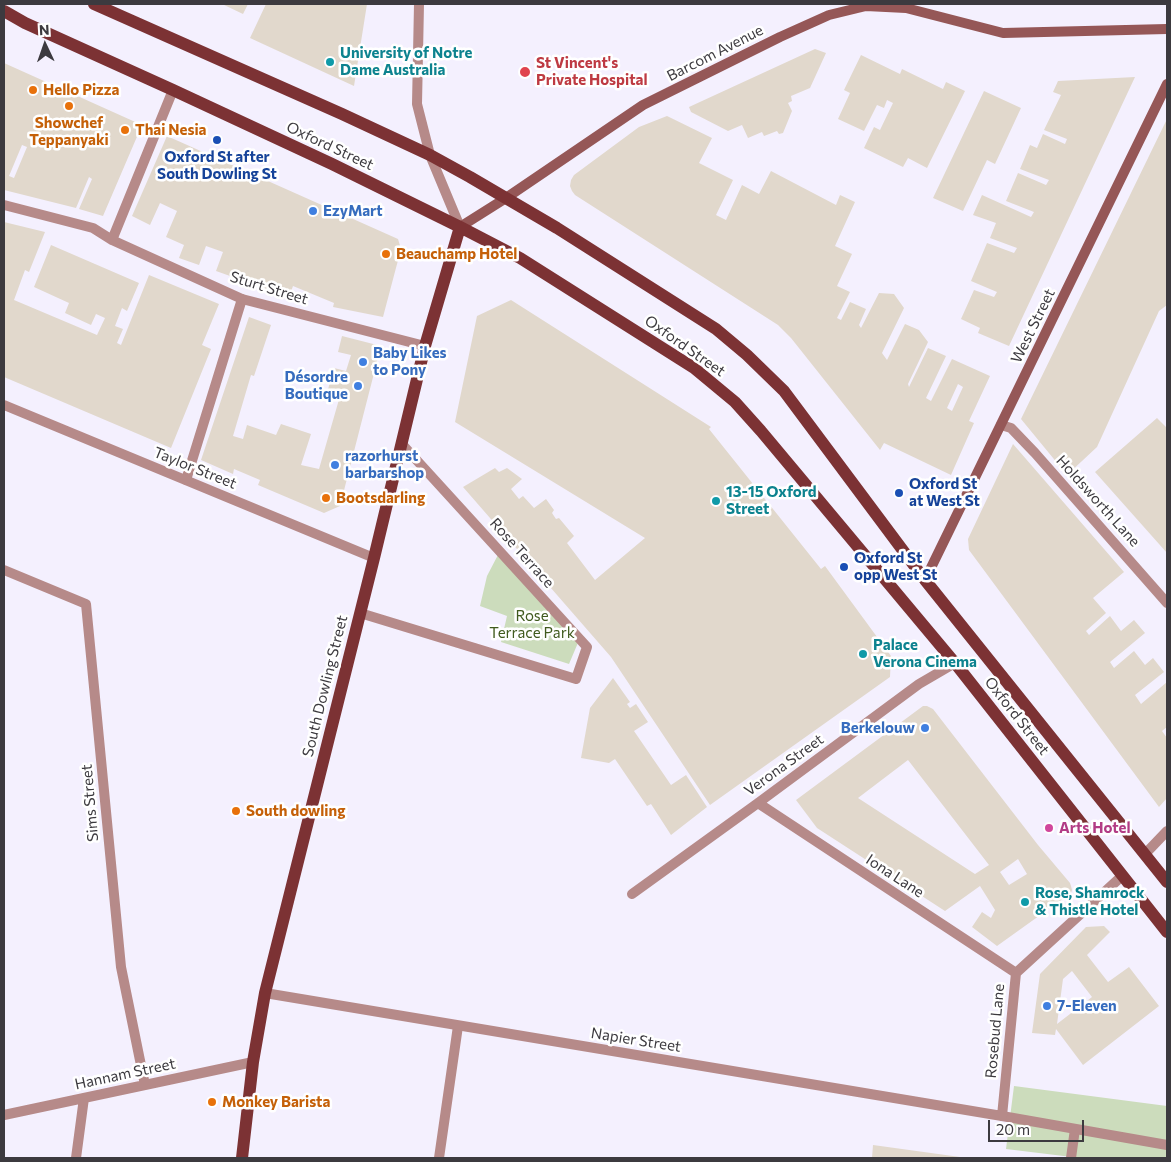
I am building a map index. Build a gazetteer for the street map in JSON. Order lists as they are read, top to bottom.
{
  "streets": {
    "main road": [
      "Barcom Avenue",
      "Oxford Street",
      "West Street",
      "South Dowling Street"
    ],
    "street": [
      "Sturt Street",
      "Taylor Street",
      "Holdsworth Lane",
      "Rose Terrace",
      "Verona Street",
      "Sims Street",
      "Iona Lane",
      "Rosebud Lane",
      "Napier Street",
      "Hannam Street"
    ]
  },
  "crossings": [
    ["Barcom Avenue", "Oxford Street"],
    ["Barcom Avenue", "South Dowling Street"],
    ["Oxford Street", "West Street"],
    ["Oxford Street", "South Dowling Street"],
    ["Oxford Street", "Verona Street"],
    ["Oxford Street", "Rosebud Lane"],
    ["Sturt Street", "South Dowling Street"],
    ["West Street", "Holdsworth Lane"],
    ["Taylor Street", "South Dowling Street"],
    ["Rose Terrace", "South Dowling Street"],
    ["South Dowling Street", "Napier Street"],
    ["South Dowling Street", "Hannam Street"],
    ["Verona Street", "Iona Lane"],
    ["Sims Street", "Hannam Street"],
    ["Iona Lane", "Rosebud Lane"],
    ["Rosebud Lane", "Napier Street"]
  ],
  "parks": ["Rose Terrace Park"],
  "places": [
    "University of Notre Dame Australia",
    "St Vincent's Private Hospital",
    "Hello Pizza",
    "Showchef Teppanyaki",
    "Thai Nesia",
    "Oxford St after South Dowling St",
    "EzyMart",
    "Beauchamp Hotel",
    "Baby Likes to Pony",
    "Désordre Boutique",
    "razorhurst barbarshop",
    "Oxford St at West St",
    "Bootsdarling",
    "13-15 Oxford Street",
    "Oxford St opp West St",
    "Palace Verona Cinema",
    "Berkelouw",
    "South dowling",
    "Arts Hotel",
    "Rose, Shamrock & Thistle Hotel",
    "7-Eleven",
    "Monkey Barista"
  ],
  "scale_bar": "20 m",
  "north": "top"
}
